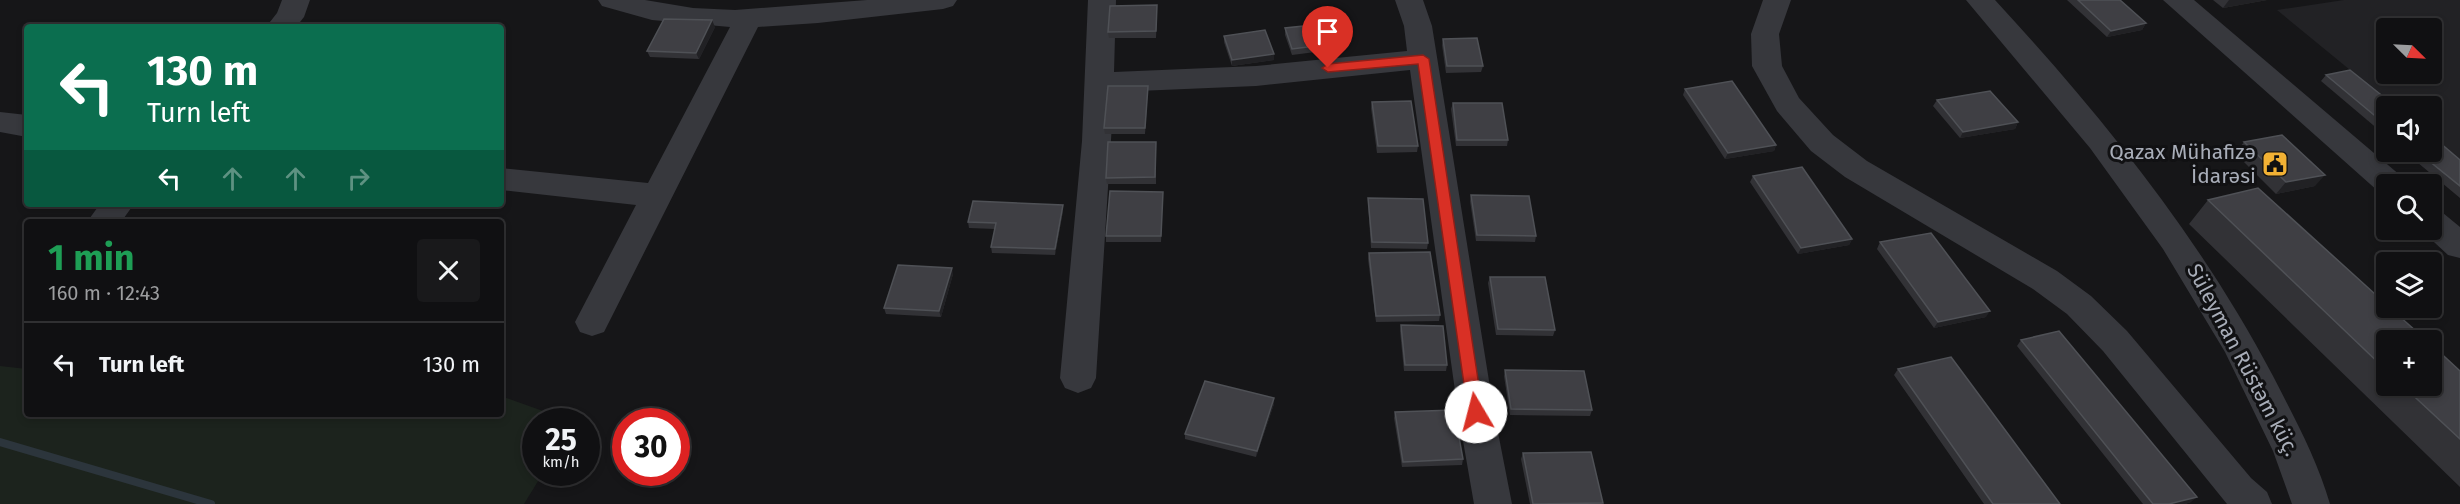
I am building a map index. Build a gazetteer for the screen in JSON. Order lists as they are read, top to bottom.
{
  "streets": {
    "street": ["Süleyman Rüstəm küç."]
  },
  "places": {
    "public building": ["Qazax Mühafizə İdarəsi"]
  },
  "north": "bottom right",
  "page": {
    "map_buttons": "+",
    "turn": ["130 m", "Turn left"],
    "heading": ["1 min", "160 m · 12:43"],
    "list": [
      {
        "name": "Turn left",
        "value": "130 m"
      }
    ],
    "speed": "25 km/h",
    "limit": "30"
  }
}
